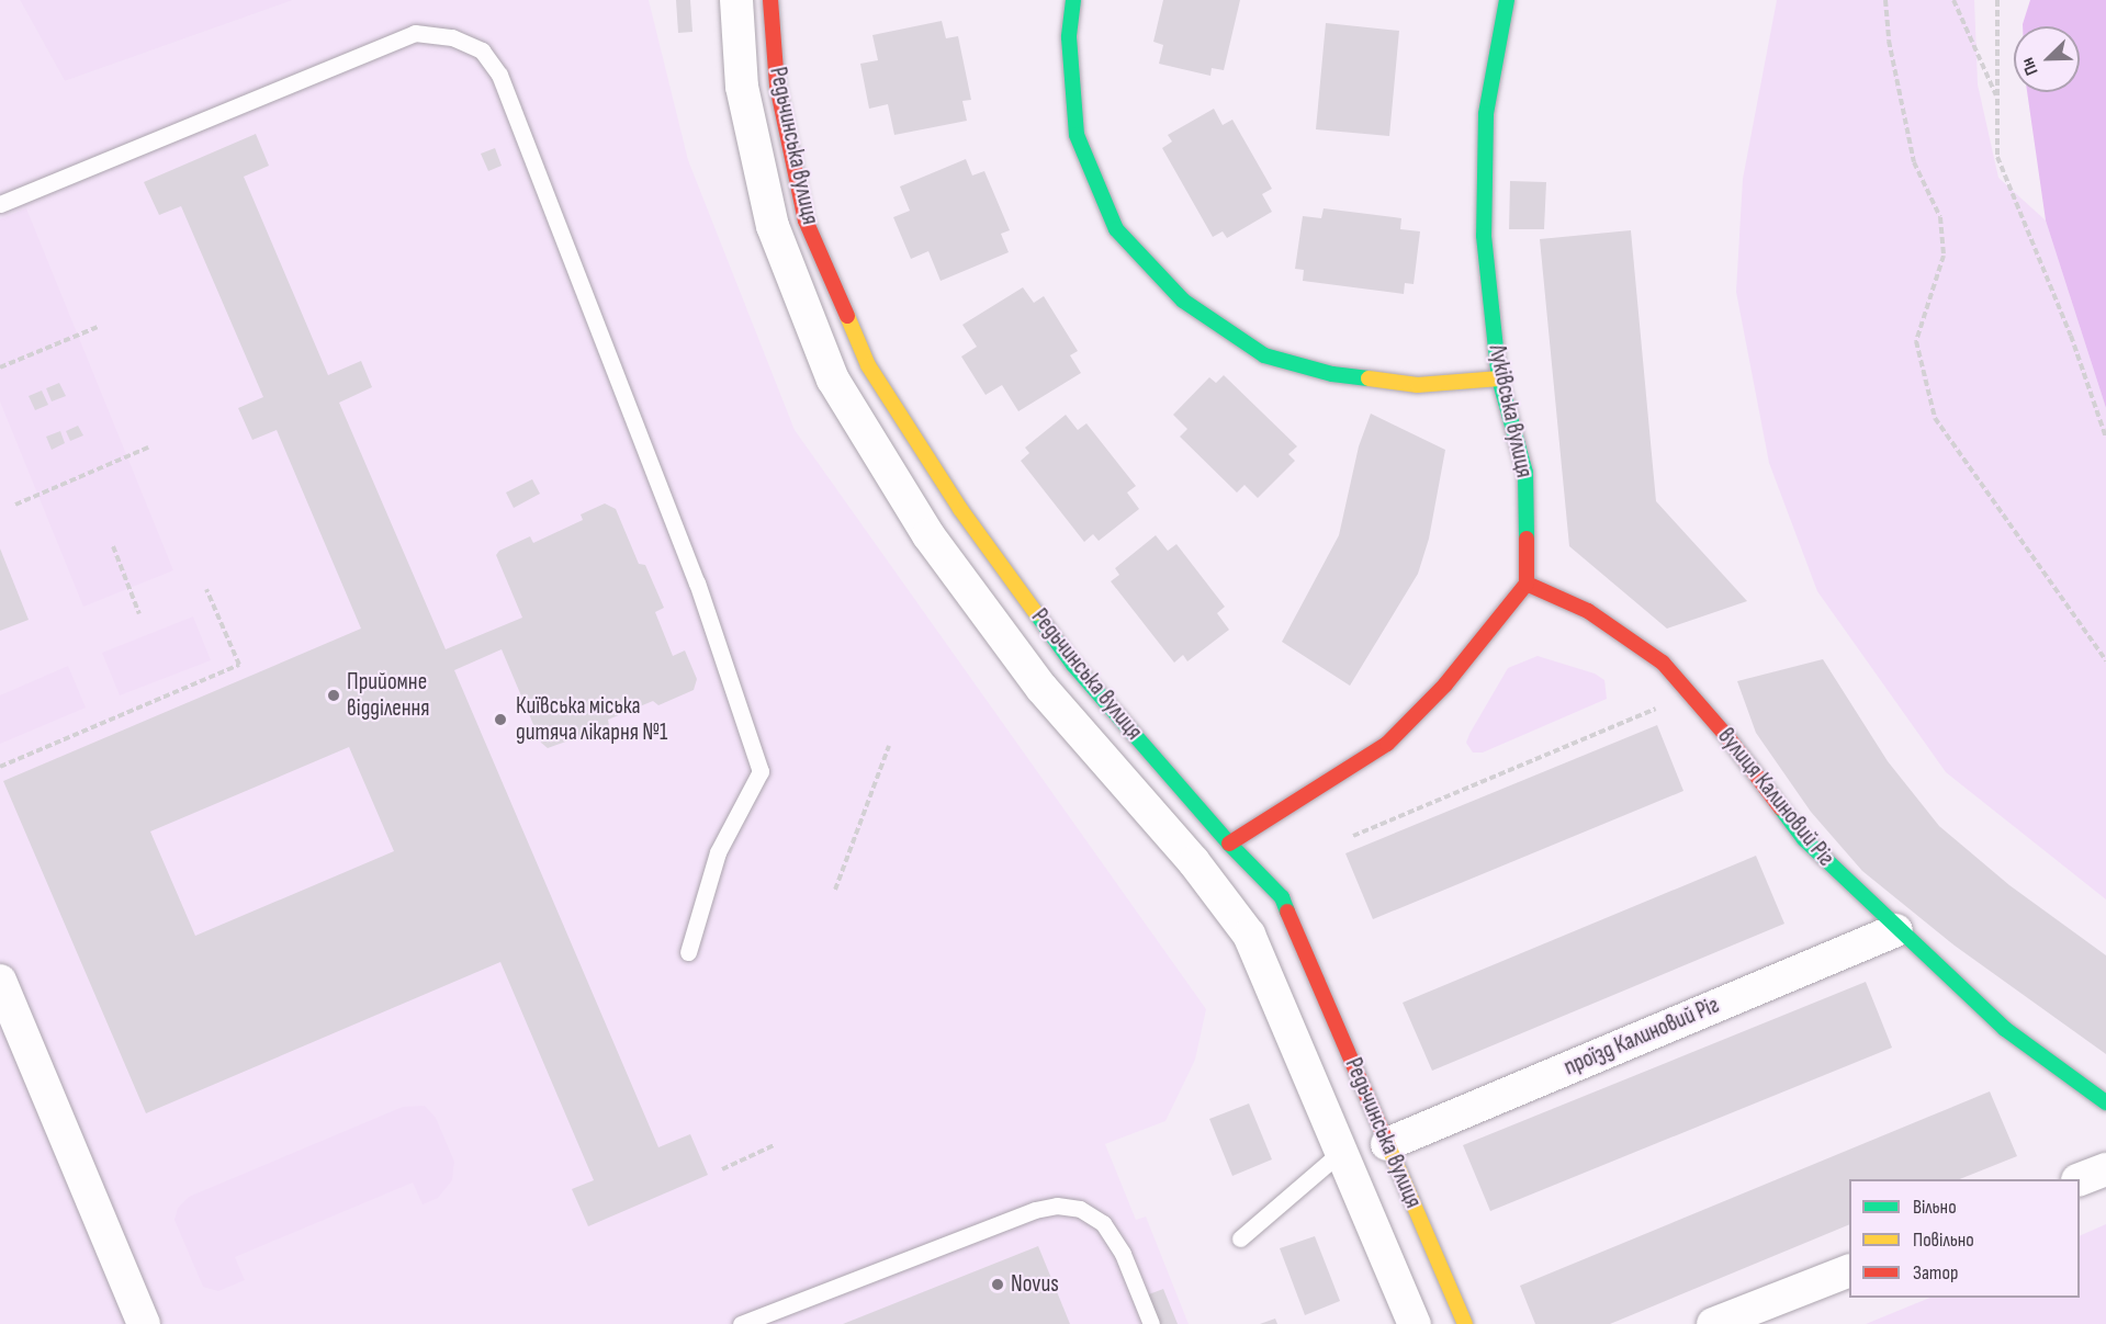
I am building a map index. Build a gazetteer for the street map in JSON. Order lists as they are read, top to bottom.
{
  "streets": {
    "street": [
      "Редьчинська вулиця",
      "Луківська вулиця",
      "вулиця Калиновий Ріг",
      "проїзд Калиновий Ріг"
    ]
  },
  "crossings": [
    ["Редьчинська вулиця", "проїзд Калиновий Ріг"],
    ["Луківська вулиця", "вулиця Калиновий Ріг"],
    ["вулиця Калиновий Ріг", "проїзд Калиновий Ріг"]
  ],
  "places": ["Прийомне відділення", "Київська міська дитяча лікарня №1", "Novus"],
  "legend": ["Вільно", "Повільно", "Затор"],
  "north": "bottom left"
}
